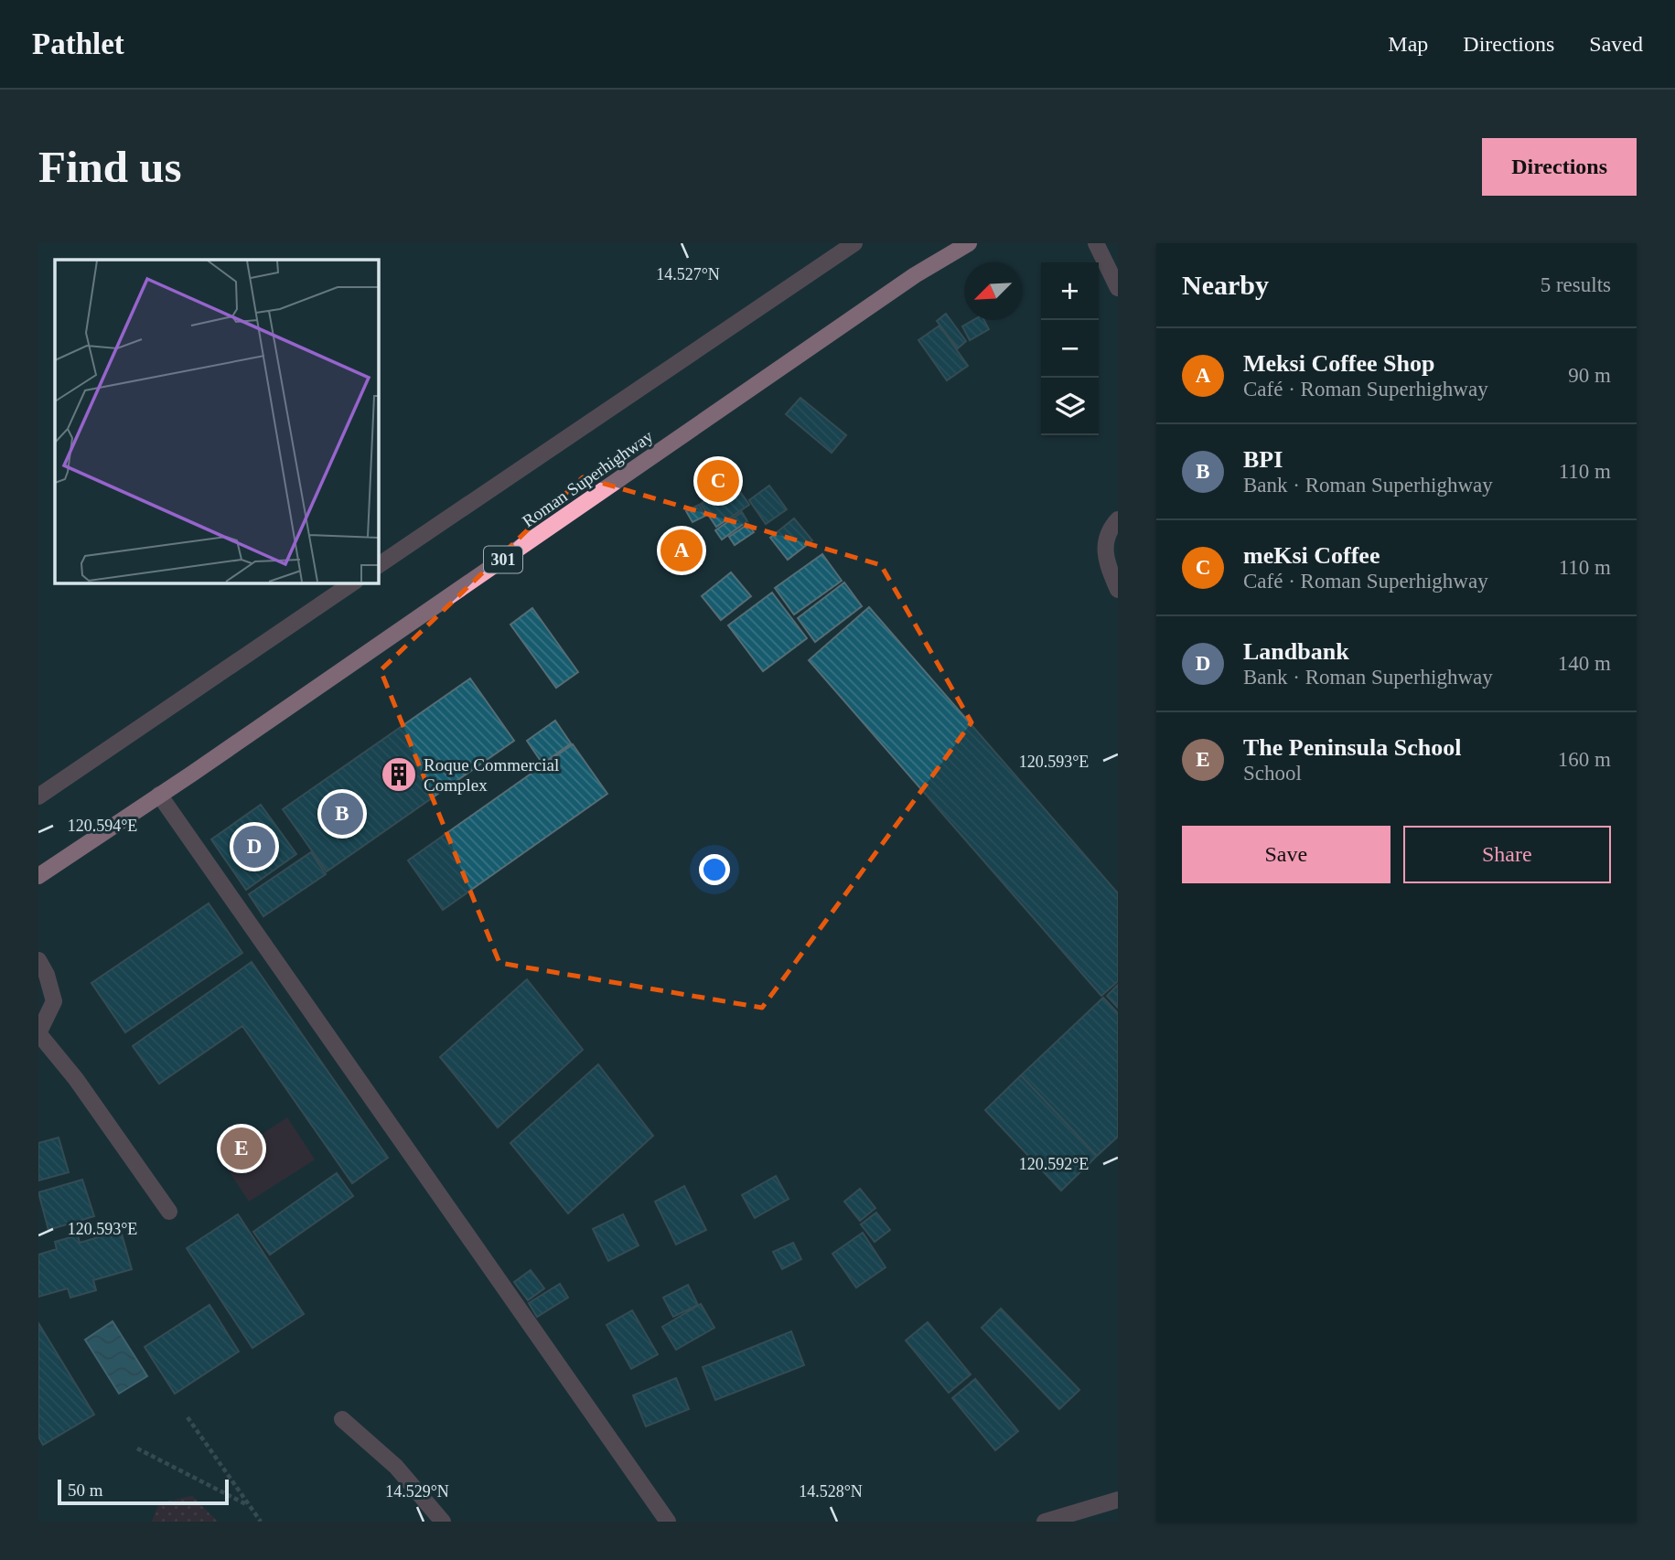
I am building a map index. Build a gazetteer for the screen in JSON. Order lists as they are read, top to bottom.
{
  "streets": {
    "main road": ["Roman Superhighway", "301"]
  },
  "places": {
    "building": ["Roque Commercial Complex"]
  },
  "scale_bar": "50 m",
  "north": "bottom left",
  "page": {
    "header": "Pathlet",
    "nav": ["Map", "Directions", "Saved"],
    "buttons": [
      "Directions",
      ["Save", "Share"]
    ],
    "title": "Find us",
    "heading": ["Nearby", "5 results"],
    "map_buttons": ["+", "−"],
    "list": [
      {
        "mark": "A",
        "name": "Meksi Coffee Shop",
        "note": "Café · Roman Superhighway",
        "value": "90 m"
      },
      {
        "mark": "B",
        "name": "BPI",
        "note": "Bank · Roman Superhighway",
        "value": "110 m"
      },
      {
        "mark": "C",
        "name": "meKsi Coffee",
        "note": "Café · Roman Superhighway",
        "value": "110 m"
      },
      {
        "mark": "D",
        "name": "Landbank",
        "note": "Bank · Roman Superhighway",
        "value": "140 m"
      },
      {
        "mark": "E",
        "name": "The Peninsula School",
        "note": "School",
        "value": "160 m"
      }
    ],
    "pins": [
      "C",
      "A",
      "B",
      "D",
      "E"
    ],
    "scale": "50 m"
  },
  "coordinates": [
    "14.527°N",
    "120.593°E",
    "120.594°E",
    "120.592°E",
    "14.529°N",
    "14.528°N"
  ]
}
